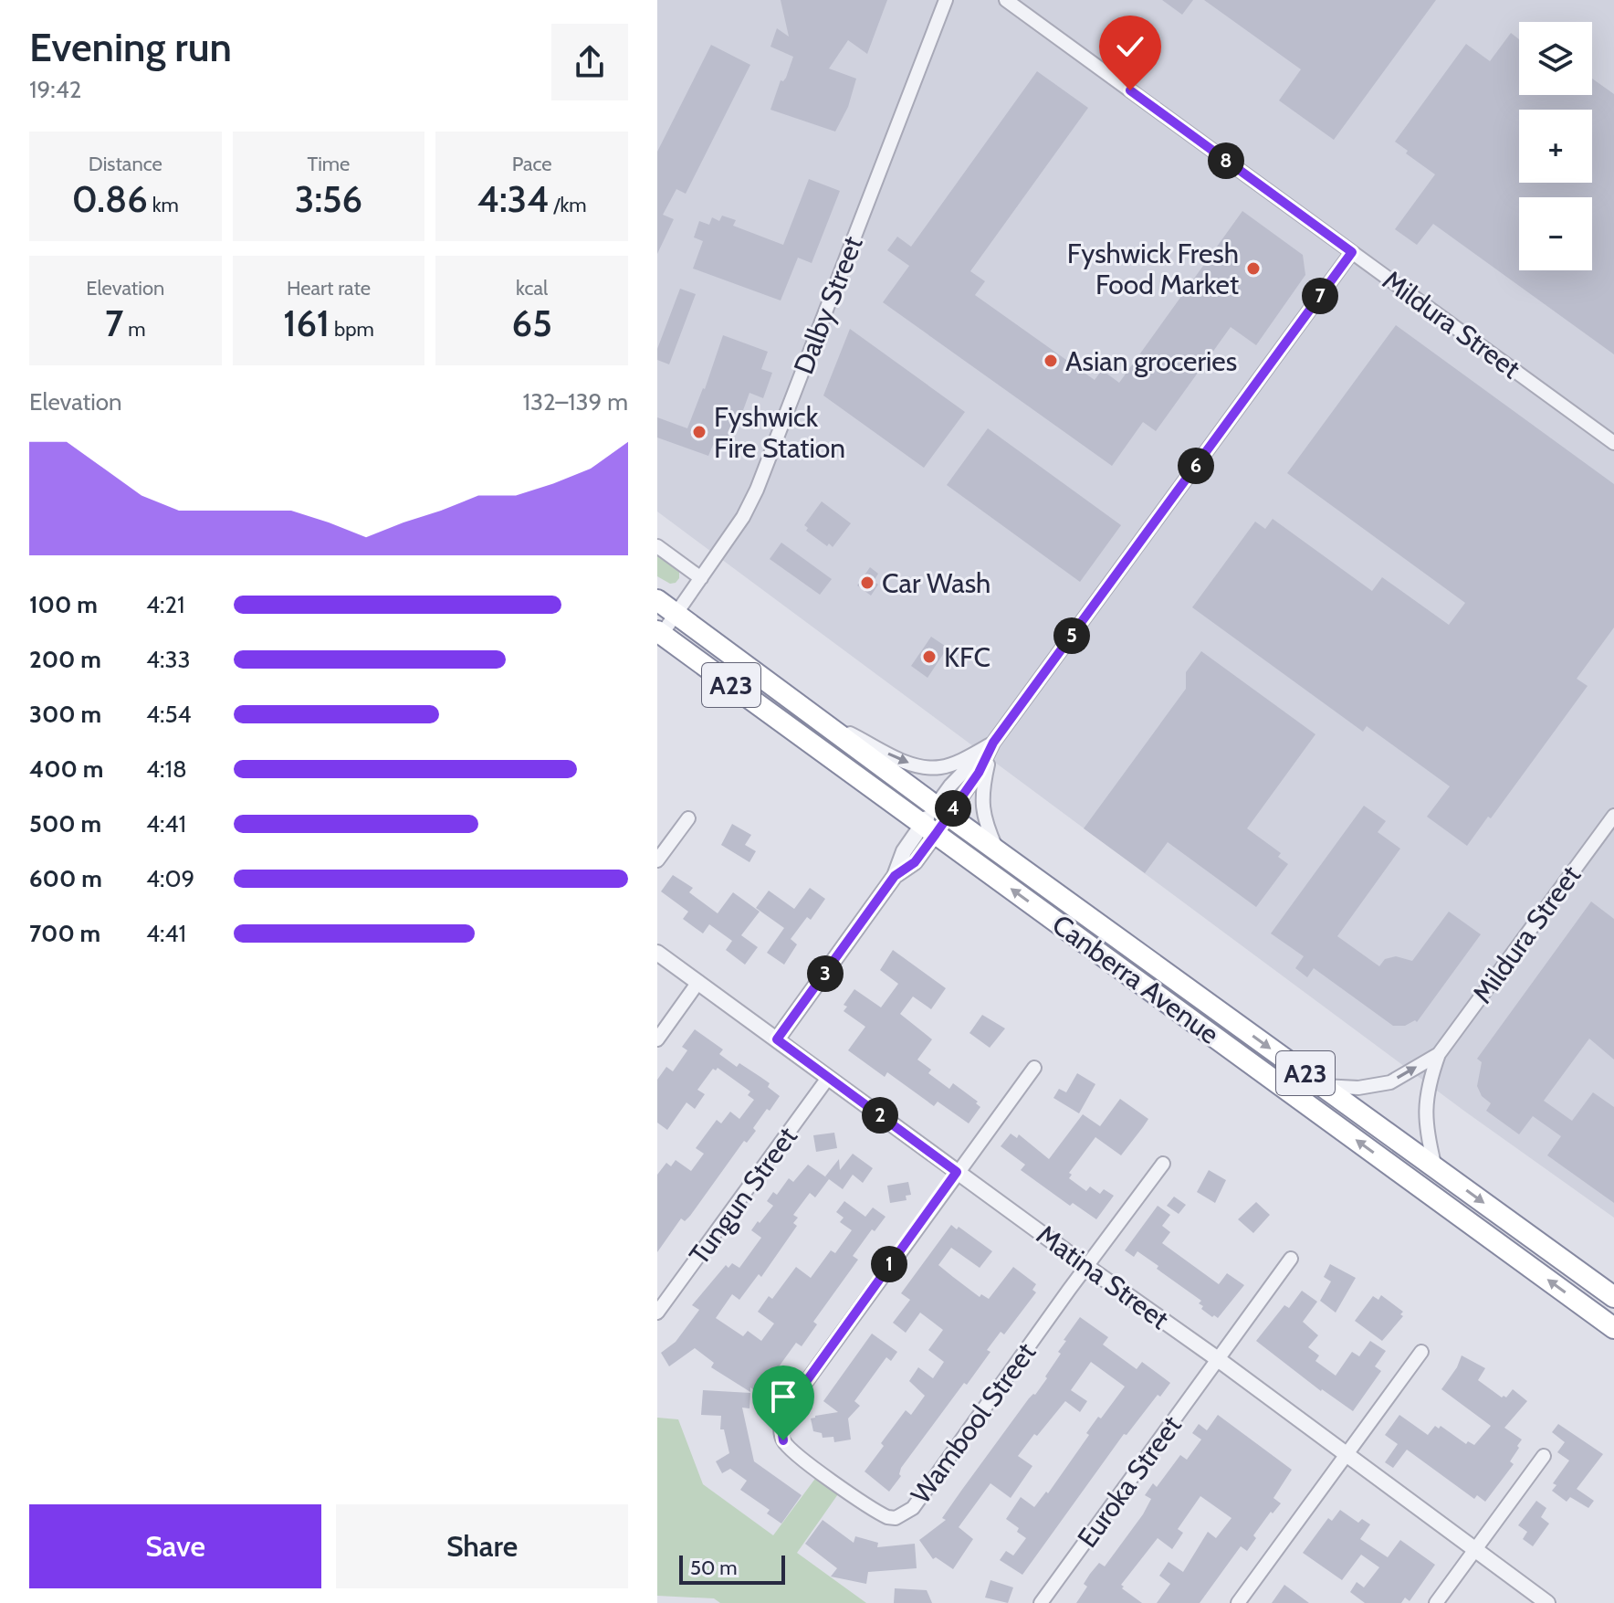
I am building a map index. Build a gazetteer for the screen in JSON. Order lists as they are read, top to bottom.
{
  "streets": {
    "highway": ["A23", "Canberra Avenue"],
    "street": [
      "Dalby Street",
      "Mildura Street",
      "Tungun Street",
      "Matina Street",
      "Wambool Street",
      "Euroka Street"
    ]
  },
  "crossings": [
    ["Dalby Street", "Canberra Avenue"],
    ["Mildura Street", "Canberra Avenue"],
    ["Tungun Street", "Matina Street"],
    ["Matina Street", "Wambool Street"],
    ["Matina Street", "Euroka Street"]
  ],
  "places": [
    "Fyshwick Fresh Food Market",
    "Asian groceries",
    "Fyshwick Fire Station",
    "Car Wash",
    "KFC"
  ],
  "scale_bar": "50 m",
  "page": {
    "heading": ["Evening run", "19:42"],
    "map_buttons": ["+", "−"],
    "stats": [
      ["Distance", "0.86 km"],
      ["Time", "3:56"],
      ["Pace", "4:34 /km"],
      ["Elevation", "7 m"],
      ["Heart rate", "161 bpm"],
      ["kcal", "65"]
    ],
    "pins": [
      "8",
      "7",
      "6",
      "5",
      "4",
      "3",
      "2",
      "1"
    ],
    "chart": ["Elevation", "132–139 m"],
    "list": [
      {
        "name": "100 m",
        "note": "4:21"
      },
      {
        "name": "200 m",
        "note": "4:33"
      },
      {
        "name": "300 m",
        "note": "4:54"
      },
      {
        "name": "400 m",
        "note": "4:18"
      },
      {
        "name": "500 m",
        "note": "4:41"
      },
      {
        "name": "600 m",
        "note": "4:09"
      },
      {
        "name": "700 m",
        "note": "4:41"
      }
    ],
    "buttons": ["Save", "Share"],
    "scale": "50 m"
  }
}
